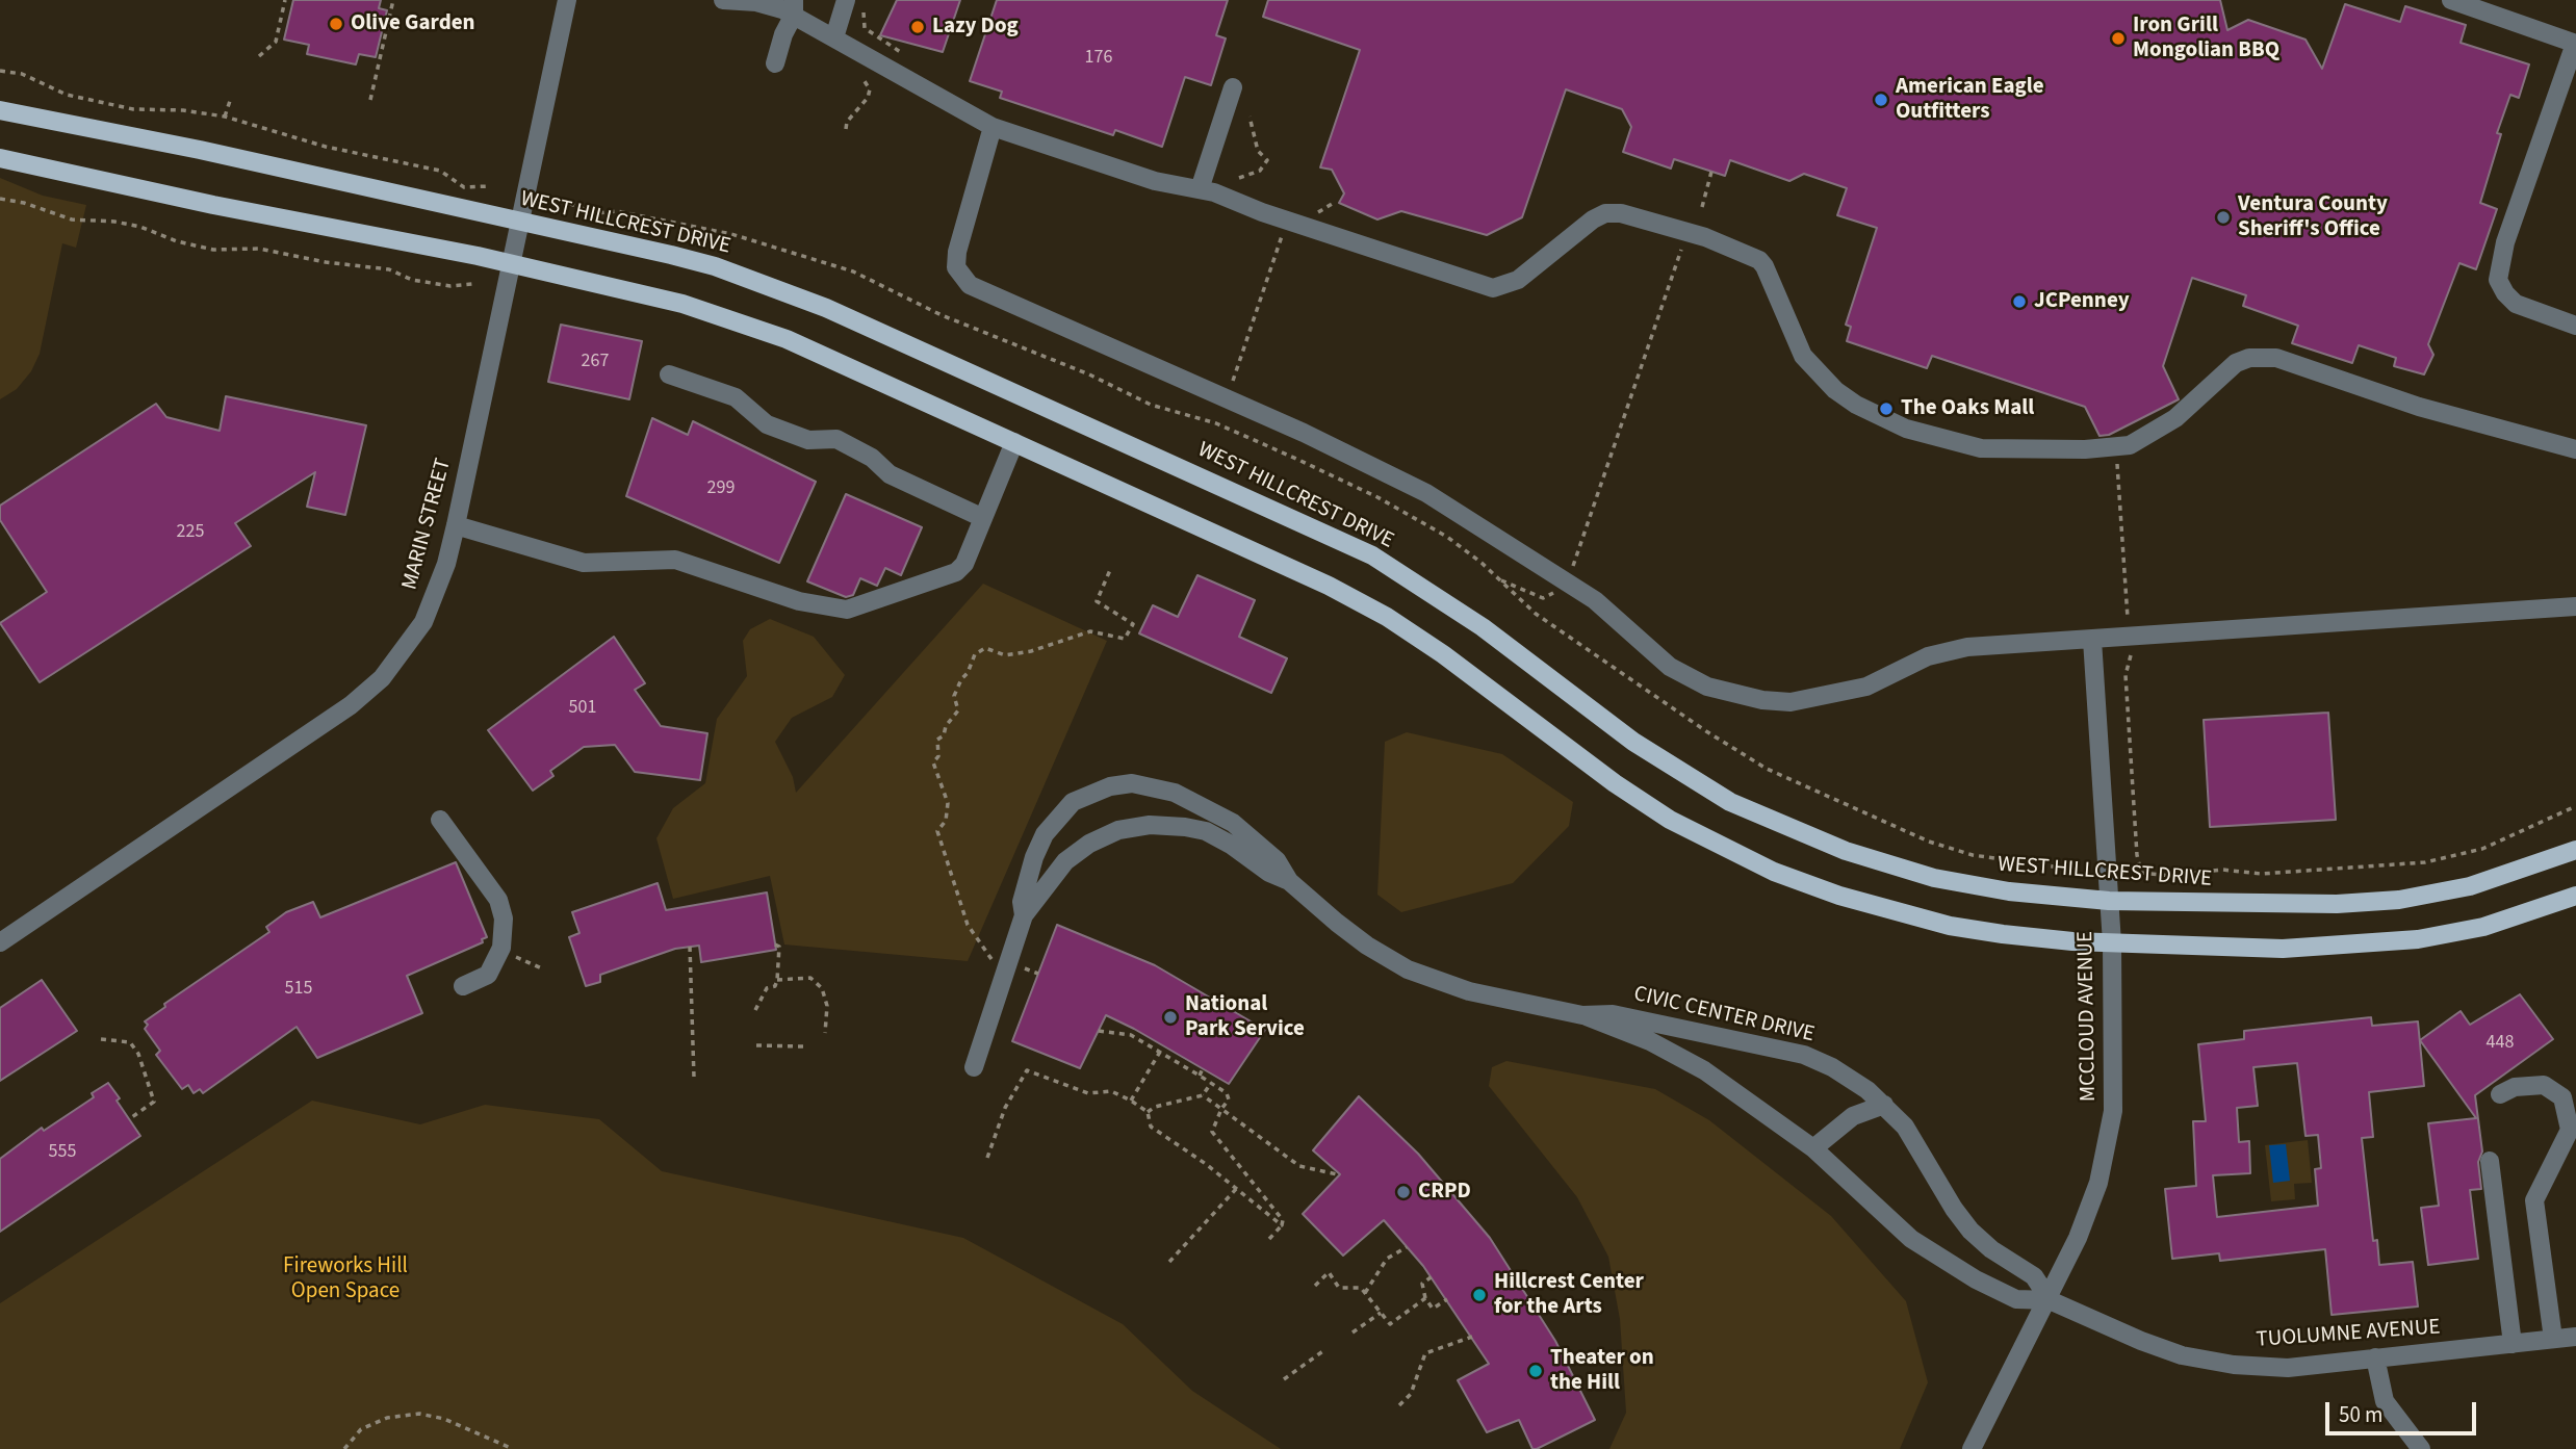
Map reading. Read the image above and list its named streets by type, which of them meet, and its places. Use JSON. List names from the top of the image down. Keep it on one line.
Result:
{"streets":{"main road":["WEST HILLCREST DRIVE"],"street":["MARIN STREET","CIVIC CENTER DRIVE","MCCLOUD AVENUE","TUOLUMNE AVENUE"]},"crossings":[["WEST HILLCREST DRIVE","MARIN STREET"],["WEST HILLCREST DRIVE","MCCLOUD AVENUE"],["CIVIC CENTER DRIVE","MCCLOUD AVENUE"],["CIVIC CENTER DRIVE","TUOLUMNE AVENUE"],["MCCLOUD AVENUE","TUOLUMNE AVENUE"]],"parks":["Fireworks Hill Open Space"],"places":["Olive Garden","Lazy Dog","Iron Grill Mongolian BBQ","American Eagle Outfitters","Ventura County Sheriff's Office","JCPenney","The Oaks Mall","National Park Service","CRPD","Hillcrest Center for the Arts","Theater on the Hill"],"house_numbers":["176","267","299","225","501","515","448","555"],"scale_bar":"50 m"}
